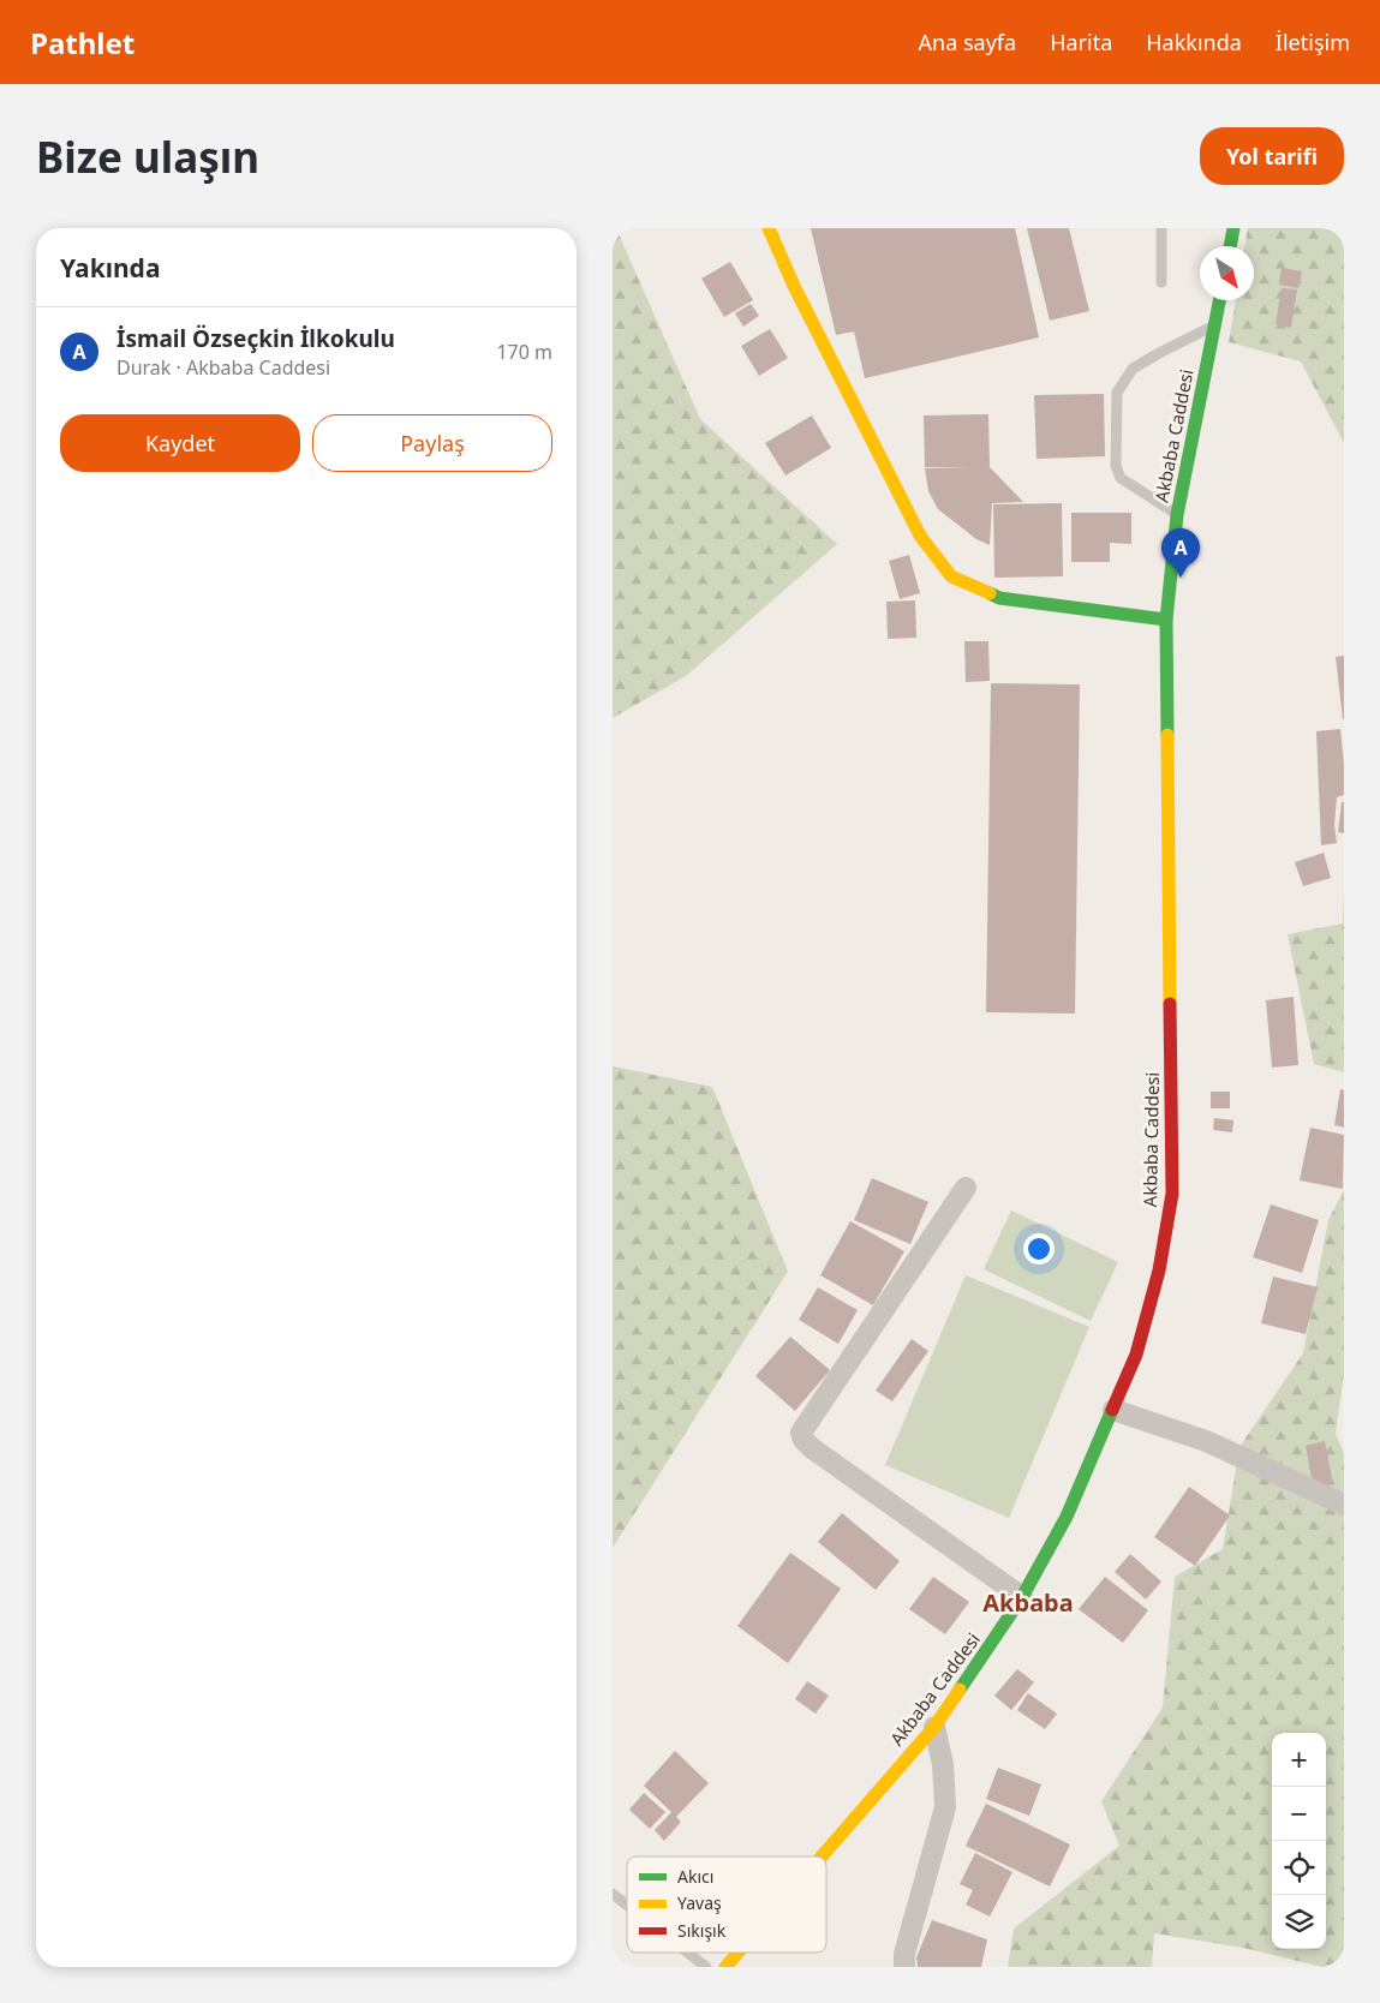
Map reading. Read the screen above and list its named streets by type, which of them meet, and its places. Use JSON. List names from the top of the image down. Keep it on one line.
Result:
{"streets":{"main road":["Akbaba Caddesi"]},"districts":["Akbaba"],"legend":["Akıcı","Yavaş","Sıkışık"],"north":"bottom right","page":{"header":"Pathlet","nav":["Ana sayfa","Harita","Hakkında","İletişim"],"buttons":["Yol tarifi",["Kaydet","Paylaş"]],"title":"Bize ulaşın","heading":"Yakında","list":[{"mark":"A","name":"İsmail Özseçkin İlkokulu","note":"Durak · Akbaba Caddesi","value":"170 m"}],"pins":"A","map_buttons":["+","−"]}}
